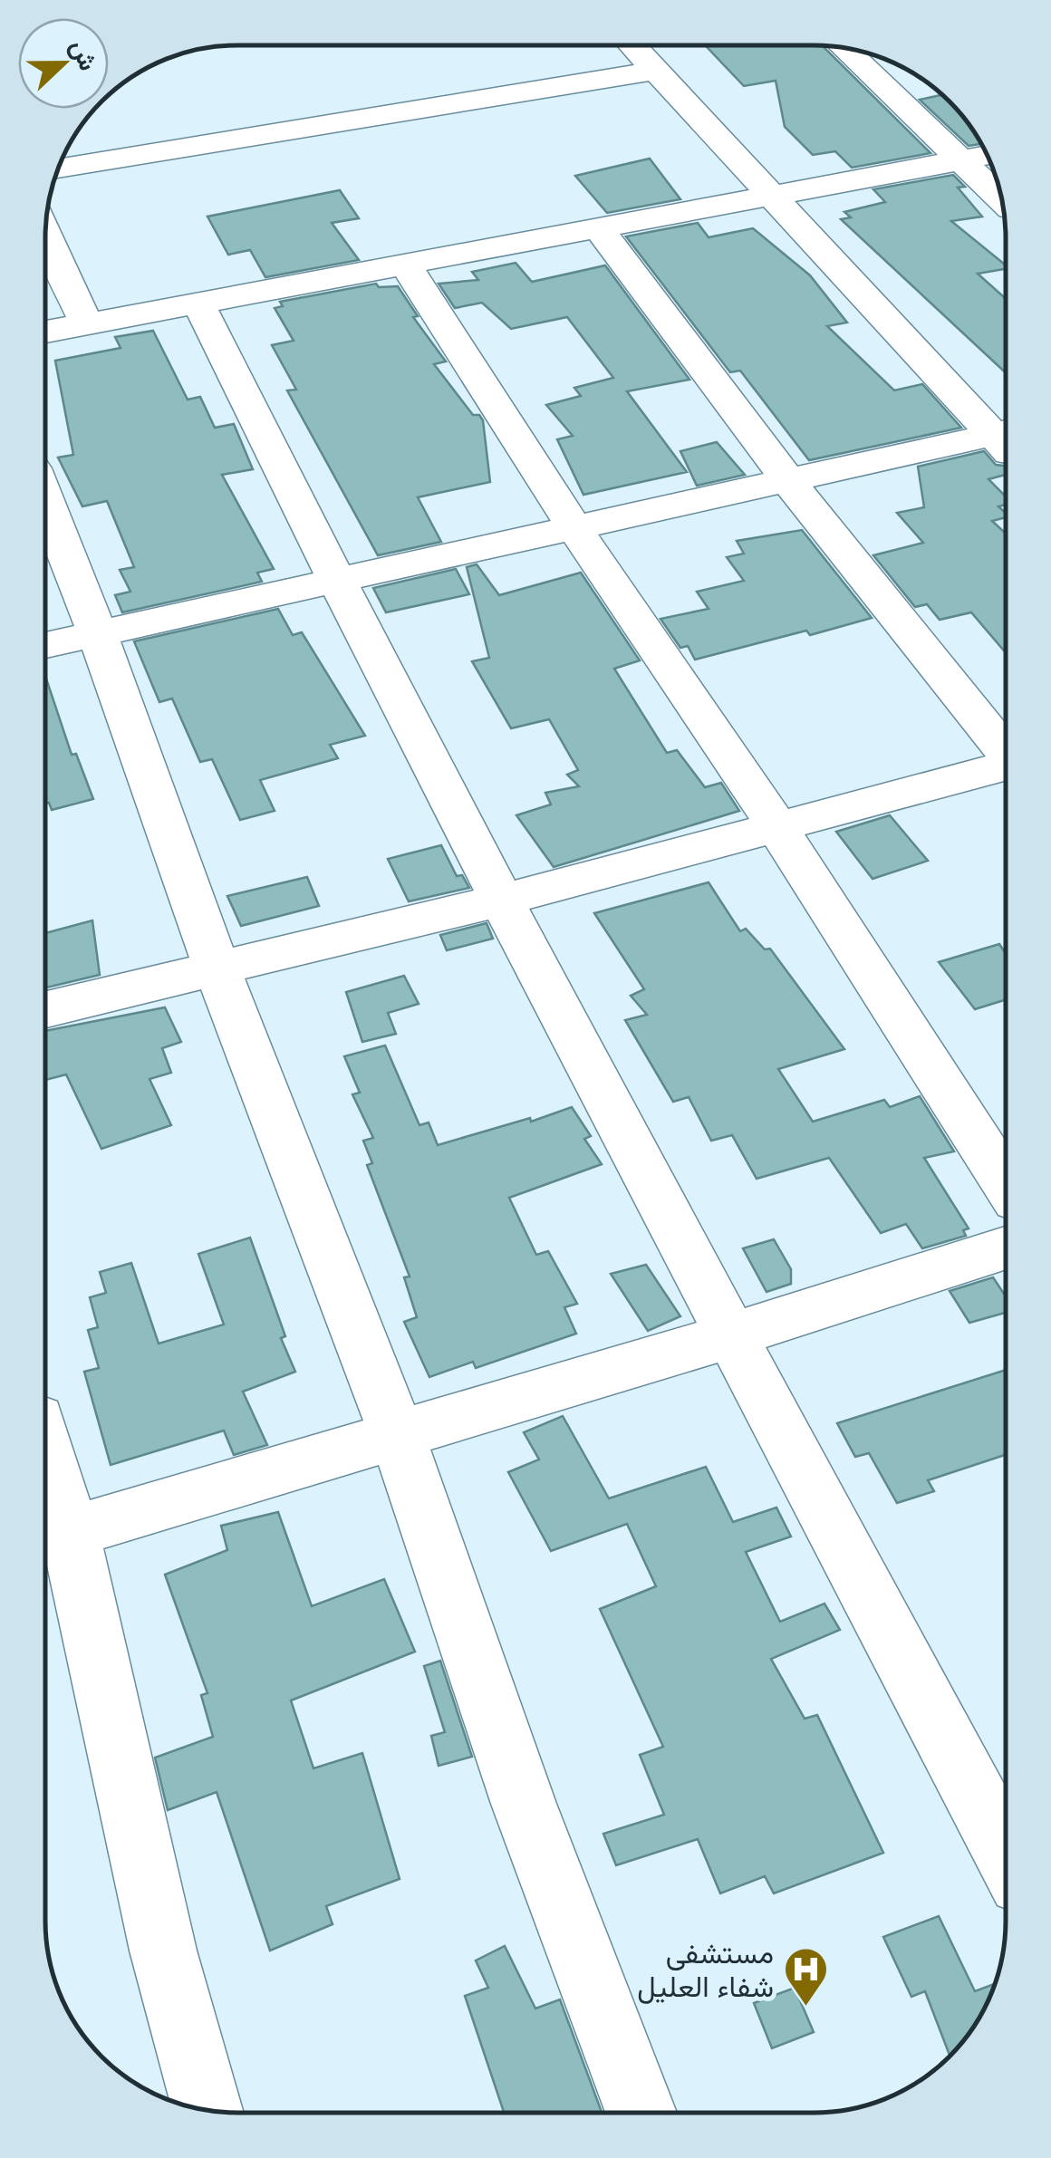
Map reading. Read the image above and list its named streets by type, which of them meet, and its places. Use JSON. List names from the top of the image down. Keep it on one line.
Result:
{"places":{"hospital":["مستشفى شفاء العليل"]},"north":"right"}
